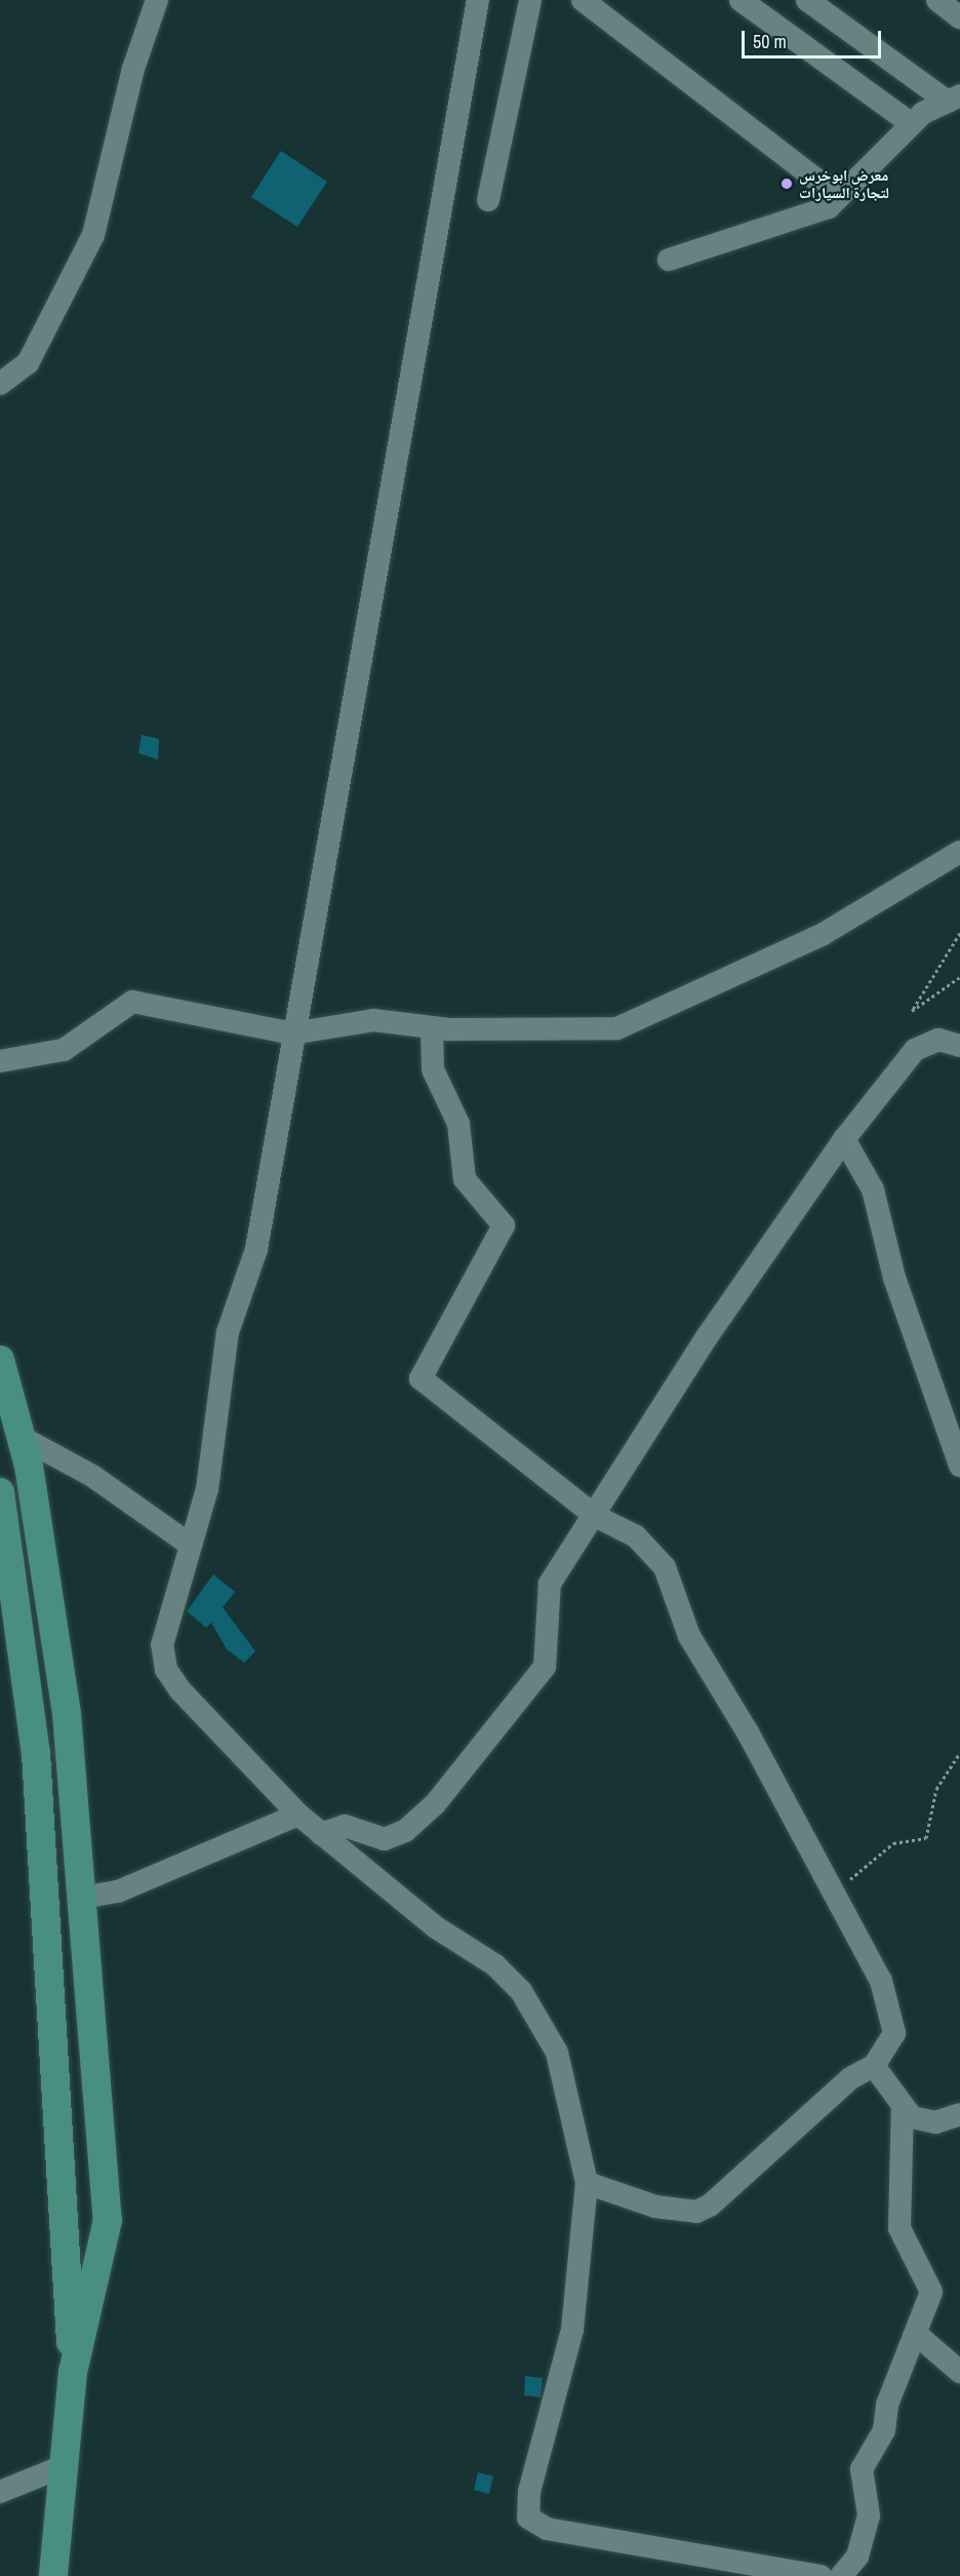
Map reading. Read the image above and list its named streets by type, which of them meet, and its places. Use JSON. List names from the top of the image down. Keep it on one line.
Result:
{"places":["معرض ابوخرس لتجارة السيارات"],"scale_bar":"50 m"}
